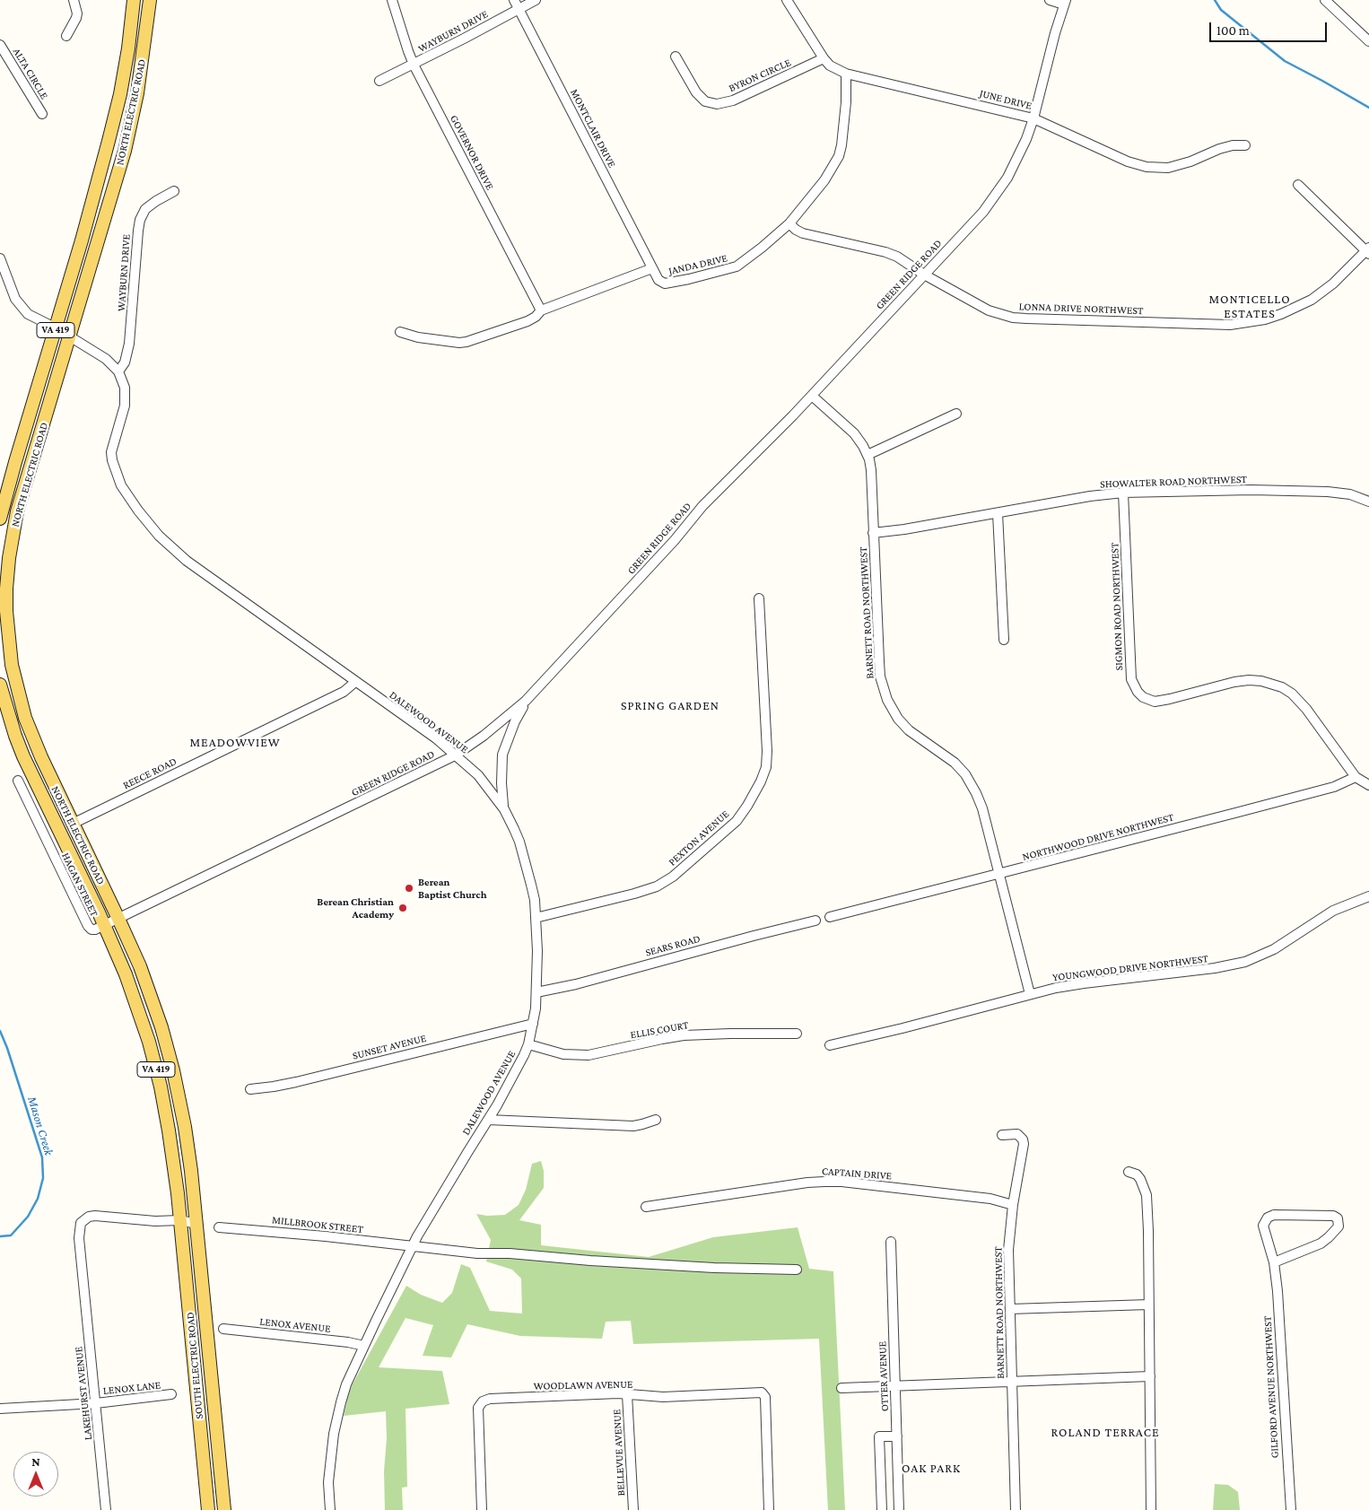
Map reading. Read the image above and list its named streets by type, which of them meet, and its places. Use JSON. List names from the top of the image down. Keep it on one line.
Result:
{"streets":{"main road":["NORTH ELECTRIC ROAD","VA 419","SOUTH ELECTRIC ROAD"],"street":["WAYBURN DRIVE","ALTA CIRCLE","BYRON CIRCLE","JUNE DRIVE","MONTCLAIR DRIVE","GOVERNOR DRIVE","JANDA DRIVE","GREEN RIDGE ROAD","LONNA DRIVE NORTHWEST","SHOWALTER ROAD NORTHWEST","SIGMON ROAD NORTHWEST","BARNETT ROAD NORTHWEST","DALEWOOD AVENUE","REECE ROAD","NORTHWOOD DRIVE NORTHWEST","PEXTON AVENUE","HAGAN STREET","SEARS ROAD","YOUNGWOOD DRIVE NORTHWEST","ELLIS COURT","SUNSET AVENUE","CAPTAIN DRIVE","MILLBROOK STREET","LENOX AVENUE","OTTER AVENUE","WOODLAWN AVENUE","GILFORD AVENUE NORTHWEST","LENOX LANE","LAKEHURST AVENUE","BELLEVUE AVENUE"]},"crossings":[["WAYBURN DRIVE","MONTCLAIR DRIVE"],["WAYBURN DRIVE","GOVERNOR DRIVE"],["WAYBURN DRIVE","DALEWOOD AVENUE"],["BYRON CIRCLE","JUNE DRIVE"],["JUNE DRIVE","JANDA DRIVE"],["JUNE DRIVE","GREEN RIDGE ROAD"],["NORTH ELECTRIC ROAD","GREEN RIDGE ROAD"],["NORTH ELECTRIC ROAD","REECE ROAD"],["NORTH ELECTRIC ROAD","HAGAN STREET"],["NORTH ELECTRIC ROAD","SOUTH ELECTRIC ROAD"],["NORTH ELECTRIC ROAD","LAKEHURST AVENUE"],["MONTCLAIR DRIVE","JANDA DRIVE"],["GOVERNOR DRIVE","JANDA DRIVE"],["JANDA DRIVE","LONNA DRIVE NORTHWEST"],["GREEN RIDGE ROAD","LONNA DRIVE NORTHWEST"],["GREEN RIDGE ROAD","BARNETT ROAD NORTHWEST"],["GREEN RIDGE ROAD","DALEWOOD AVENUE"],["GREEN RIDGE ROAD","HAGAN STREET"],["SHOWALTER ROAD NORTHWEST","SIGMON ROAD NORTHWEST"],["SHOWALTER ROAD NORTHWEST","BARNETT ROAD NORTHWEST"],["SIGMON ROAD NORTHWEST","NORTHWOOD DRIVE NORTHWEST"],["BARNETT ROAD NORTHWEST","NORTHWOOD DRIVE NORTHWEST"],["BARNETT ROAD NORTHWEST","YOUNGWOOD DRIVE NORTHWEST"],["BARNETT ROAD NORTHWEST","CAPTAIN DRIVE"],["DALEWOOD AVENUE","REECE ROAD"],["DALEWOOD AVENUE","PEXTON AVENUE"],["DALEWOOD AVENUE","SEARS ROAD"],["DALEWOOD AVENUE","ELLIS COURT"],["DALEWOOD AVENUE","SUNSET AVENUE"],["DALEWOOD AVENUE","MILLBROOK STREET"],["DALEWOOD AVENUE","LENOX AVENUE"],["SOUTH ELECTRIC ROAD","LAKEHURST AVENUE"],["WOODLAWN AVENUE","BELLEVUE AVENUE"],["LENOX LANE","LAKEHURST AVENUE"]],"districts":["MONTICELLO ESTATES","SPRING GARDEN","MEADOWVIEW","ROLAND TERRACE","OAK PARK"],"water":["Mason Creek"],"places":["Berean Baptist Church","Berean Christian Academy"],"scale_bar":"100 m","north":"top"}
